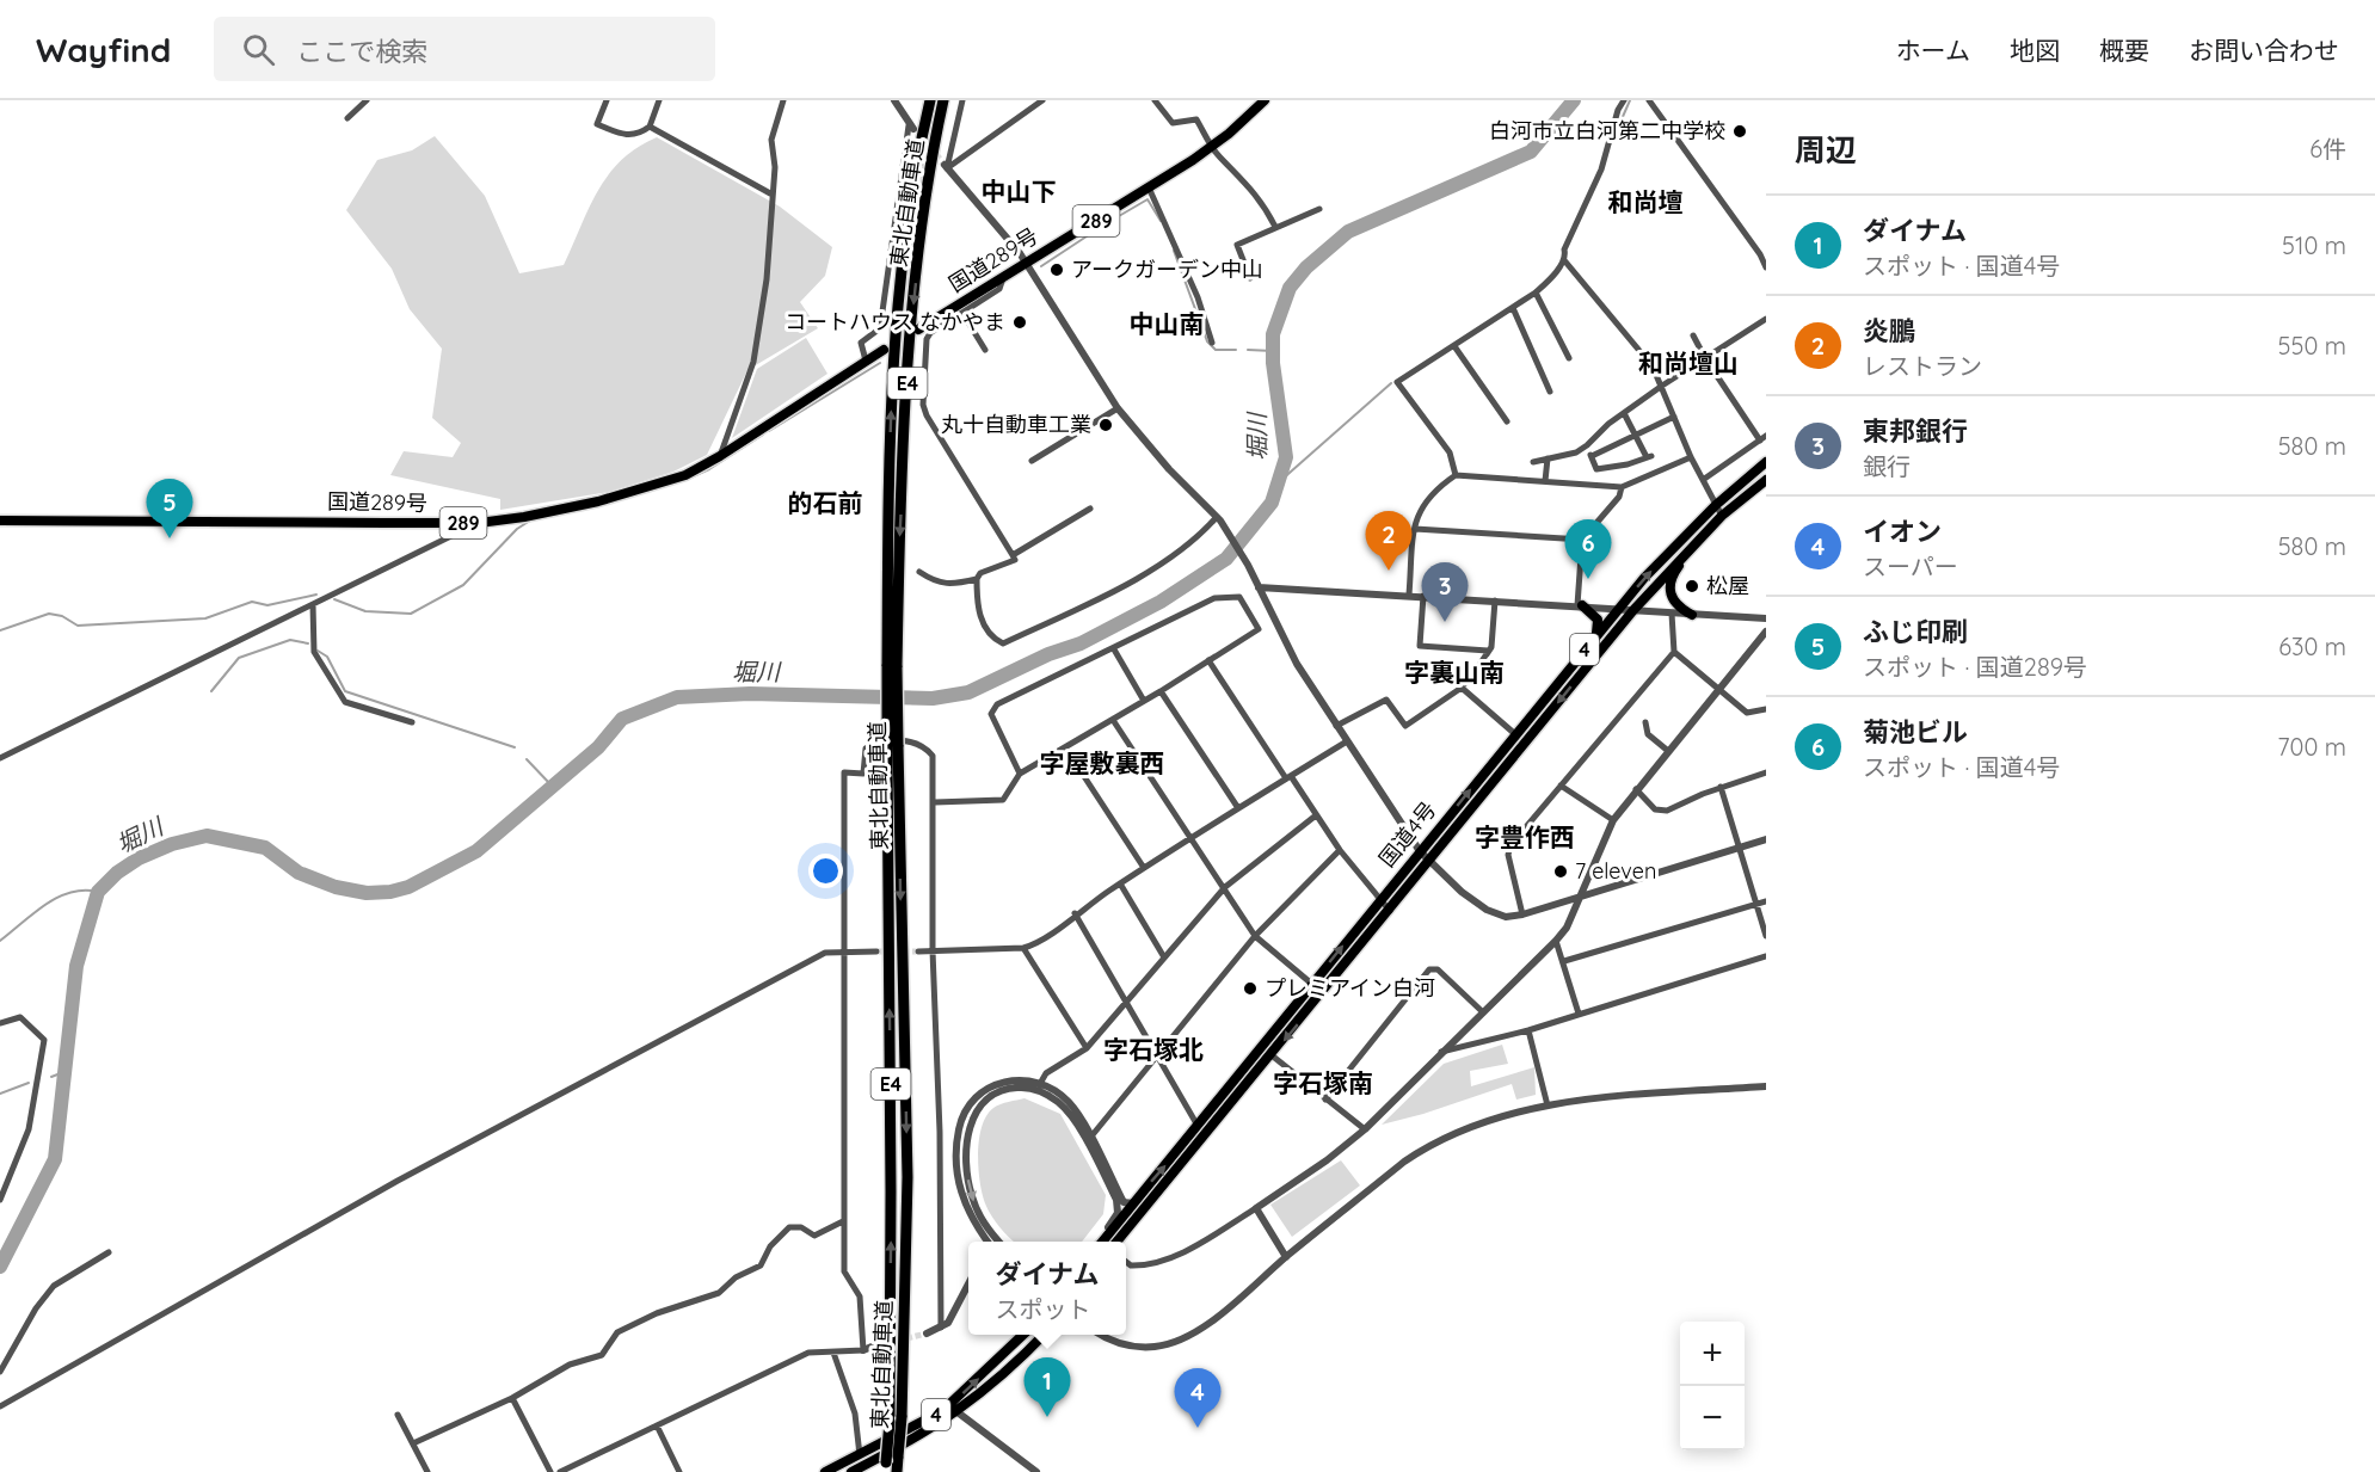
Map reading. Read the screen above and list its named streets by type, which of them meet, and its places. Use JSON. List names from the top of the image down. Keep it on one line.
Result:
{"streets":{"highway":["東北自動車道","289","国道289号","E4","4","国道4号"]},"districts":["中山下","和尚壇","中山南","和尚壇山","的石前","字裏山南","字屋敷裏西","字豊作西","字石塚北","字石塚南"],"water":["堀川"],"places":["白河市立白河第二中学校","アークガーデン中山","コートハウス なかやま","丸十自動車工業","松屋","7 eleven","プレミアイン白河"],"page":{"header":"Wayfind","search":"ここで検索","nav":["ホーム","地図","概要","お問い合わせ"],"heading":["周辺","6件"],"list":[{"mark":"1","name":"ダイナム","note":"スポット · 国道4号","value":"510 m"},{"mark":"2","name":"炎鵬","note":"レストラン","value":"550 m"},{"mark":"3","name":"東邦銀行","note":"銀行","value":"580 m"},{"mark":"4","name":"イオン","note":"スーパー","value":"580 m"},{"mark":"5","name":"ふじ印刷","note":"スポット · 国道289号","value":"630 m"},{"mark":"6","name":"菊池ビル","note":"スポット · 国道4号","value":"700 m"}],"pins":["5","2","6","3","1","4"],"popup":["ダイナム","スポット"],"map_buttons":["+","−"]}}
